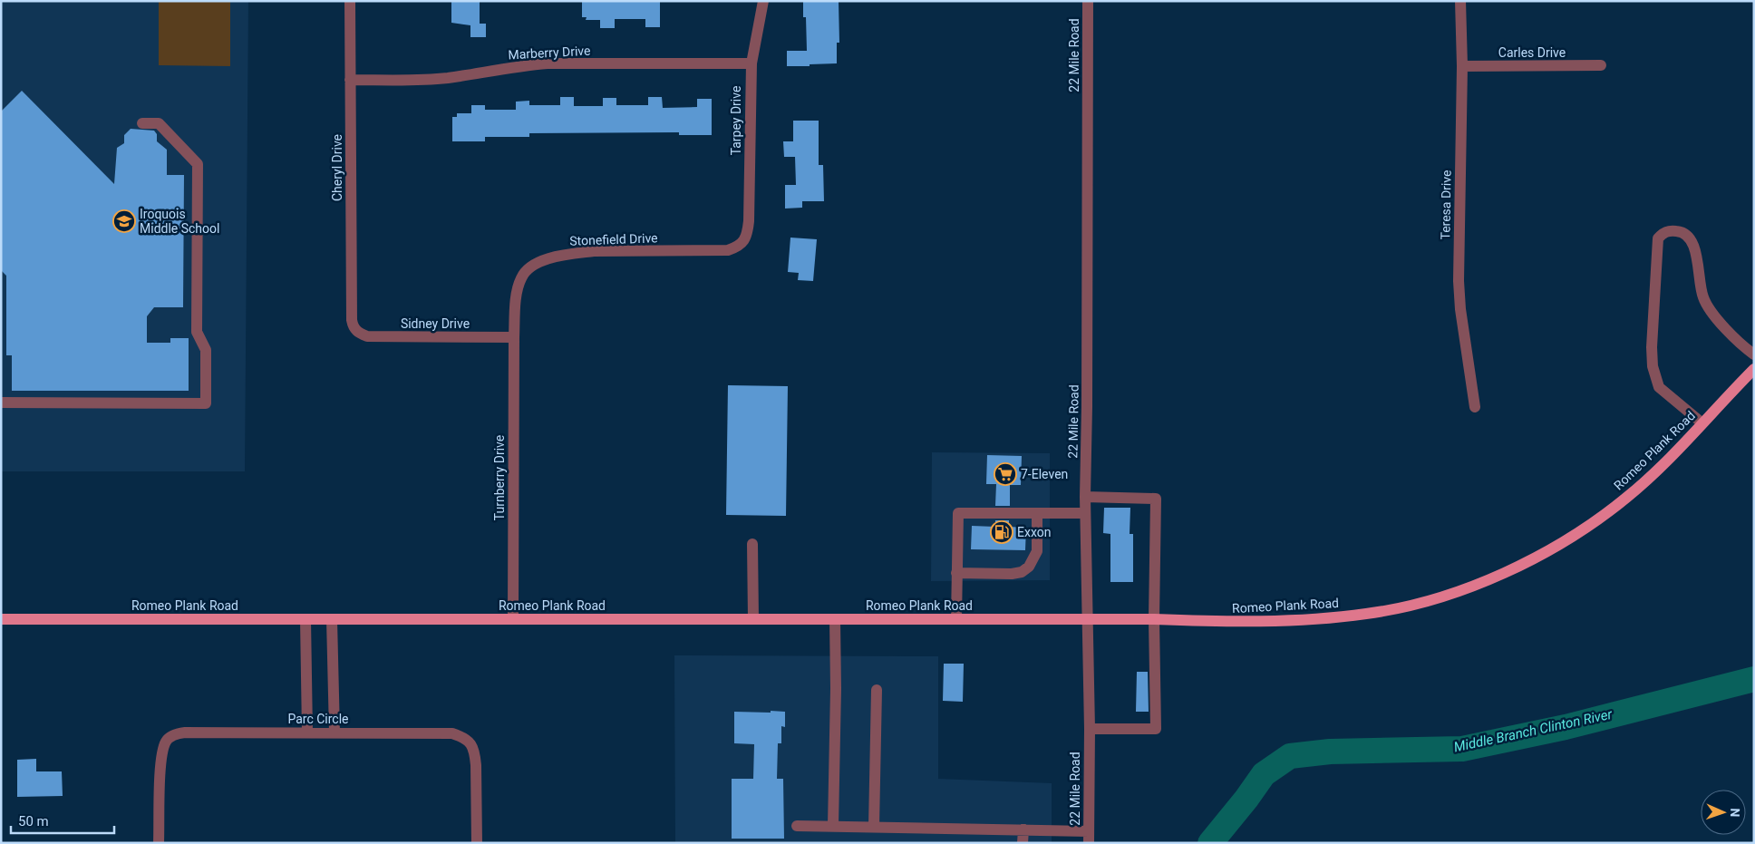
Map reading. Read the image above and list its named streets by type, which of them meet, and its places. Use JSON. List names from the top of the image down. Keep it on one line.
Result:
{"streets":{"main road":["Romeo Plank Road"],"street":["Marberry Drive","Carles Drive","22 Mile Road","Tarpey Drive","Cheryl Drive","Teresa Drive","Stonefield Drive","Sidney Drive","Turnberry Drive","Parc Circle"]},"crossings":[["Marberry Drive","Tarpey Drive"],["Marberry Drive","Cheryl Drive"],["Carles Drive","Teresa Drive"],["22 Mile Road","Romeo Plank Road"],["Tarpey Drive","Stonefield Drive"],["Cheryl Drive","Sidney Drive"],["Stonefield Drive","Sidney Drive"],["Stonefield Drive","Turnberry Drive"],["Sidney Drive","Turnberry Drive"],["Romeo Plank Road","Turnberry Drive"]],"water":["Middle Branch Clinton River"],"places":{"school or university":["Iroquois Middle School"],"supermarket":["7-Eleven"],"fuel station":["Exxon"]},"scale_bar":"50 m","north":"right"}
